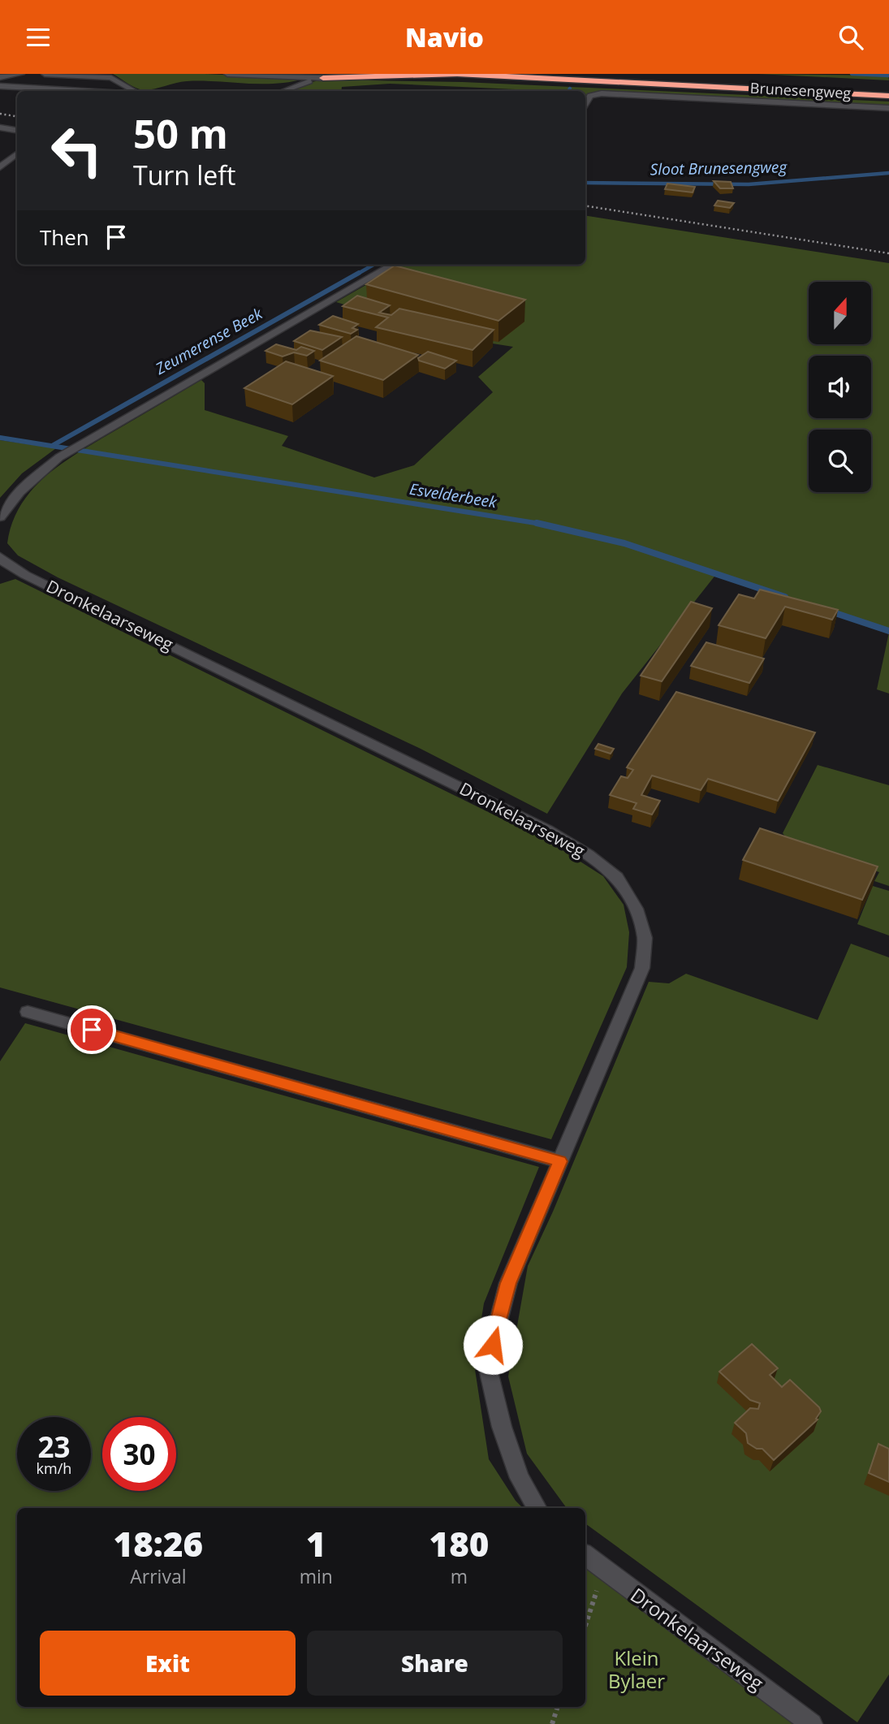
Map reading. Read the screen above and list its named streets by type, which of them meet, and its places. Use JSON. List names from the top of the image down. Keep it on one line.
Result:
{"streets":{"street":["Brunesengweg","Dronkelaarseweg"]},"water":["Sloot Brunesengweg","Zeumerense Beek","Esvelderbeek"],"parks":["Klein Bylaer"],"north":"top","page":{"header":"Navio","turn":["50 m","Turn left"],"then":"Then","speed":"23 km/h","limit":"30","eta":["18:26","Arrival","1","min","180","m"],"buttons":["Exit","Share"]}}
